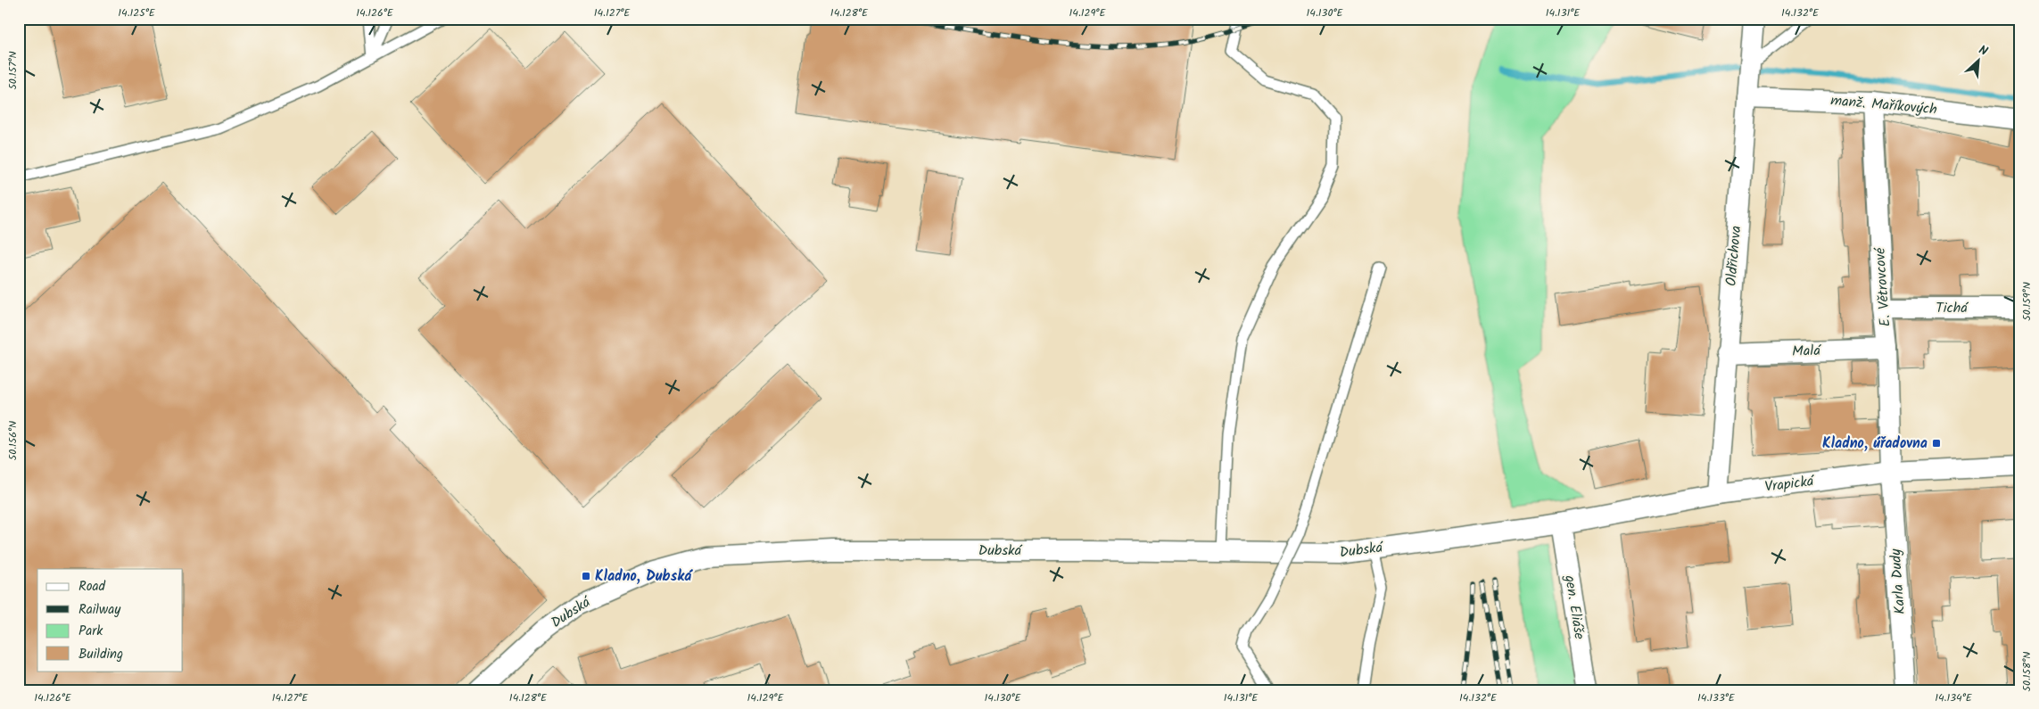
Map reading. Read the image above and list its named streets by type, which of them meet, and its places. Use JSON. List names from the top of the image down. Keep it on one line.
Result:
{"streets":{"street":["manž. Maříkových","Oldřichova","E. Větrovcové","Tichá","Malá","Vrapická","Dubská","Karla Dudy","gen. Eliáše"]},"crossings":[["manž. Maříkových","Oldřichova"],["manž. Maříkových","E. Větrovcové"],["Oldřichova","Malá"],["Oldřichova","Vrapická"],["E. Větrovcové","Tichá"],["E. Větrovcové","Malá"],["E. Větrovcové","Vrapická"],["E. Větrovcové","Karla Dudy"],["Vrapická","Dubská"],["Vrapická","Karla Dudy"],["Vrapická","gen. Eliáše"],["Dubská","gen. Eliáše"]],"places":{"transit":["Kladno, úřadovna","Kladno, Dubská"]},"legend":["Road","Railway","Park","Building"],"north":"top right","coordinates":["14.125°E","14.126°E","14.127°E","14.128°E","14.129°E","14.130°E","14.131°E","14.132°E","50.157°N","50.159°N","50.156°N","50.158°N","14.133°E","14.134°E"]}
